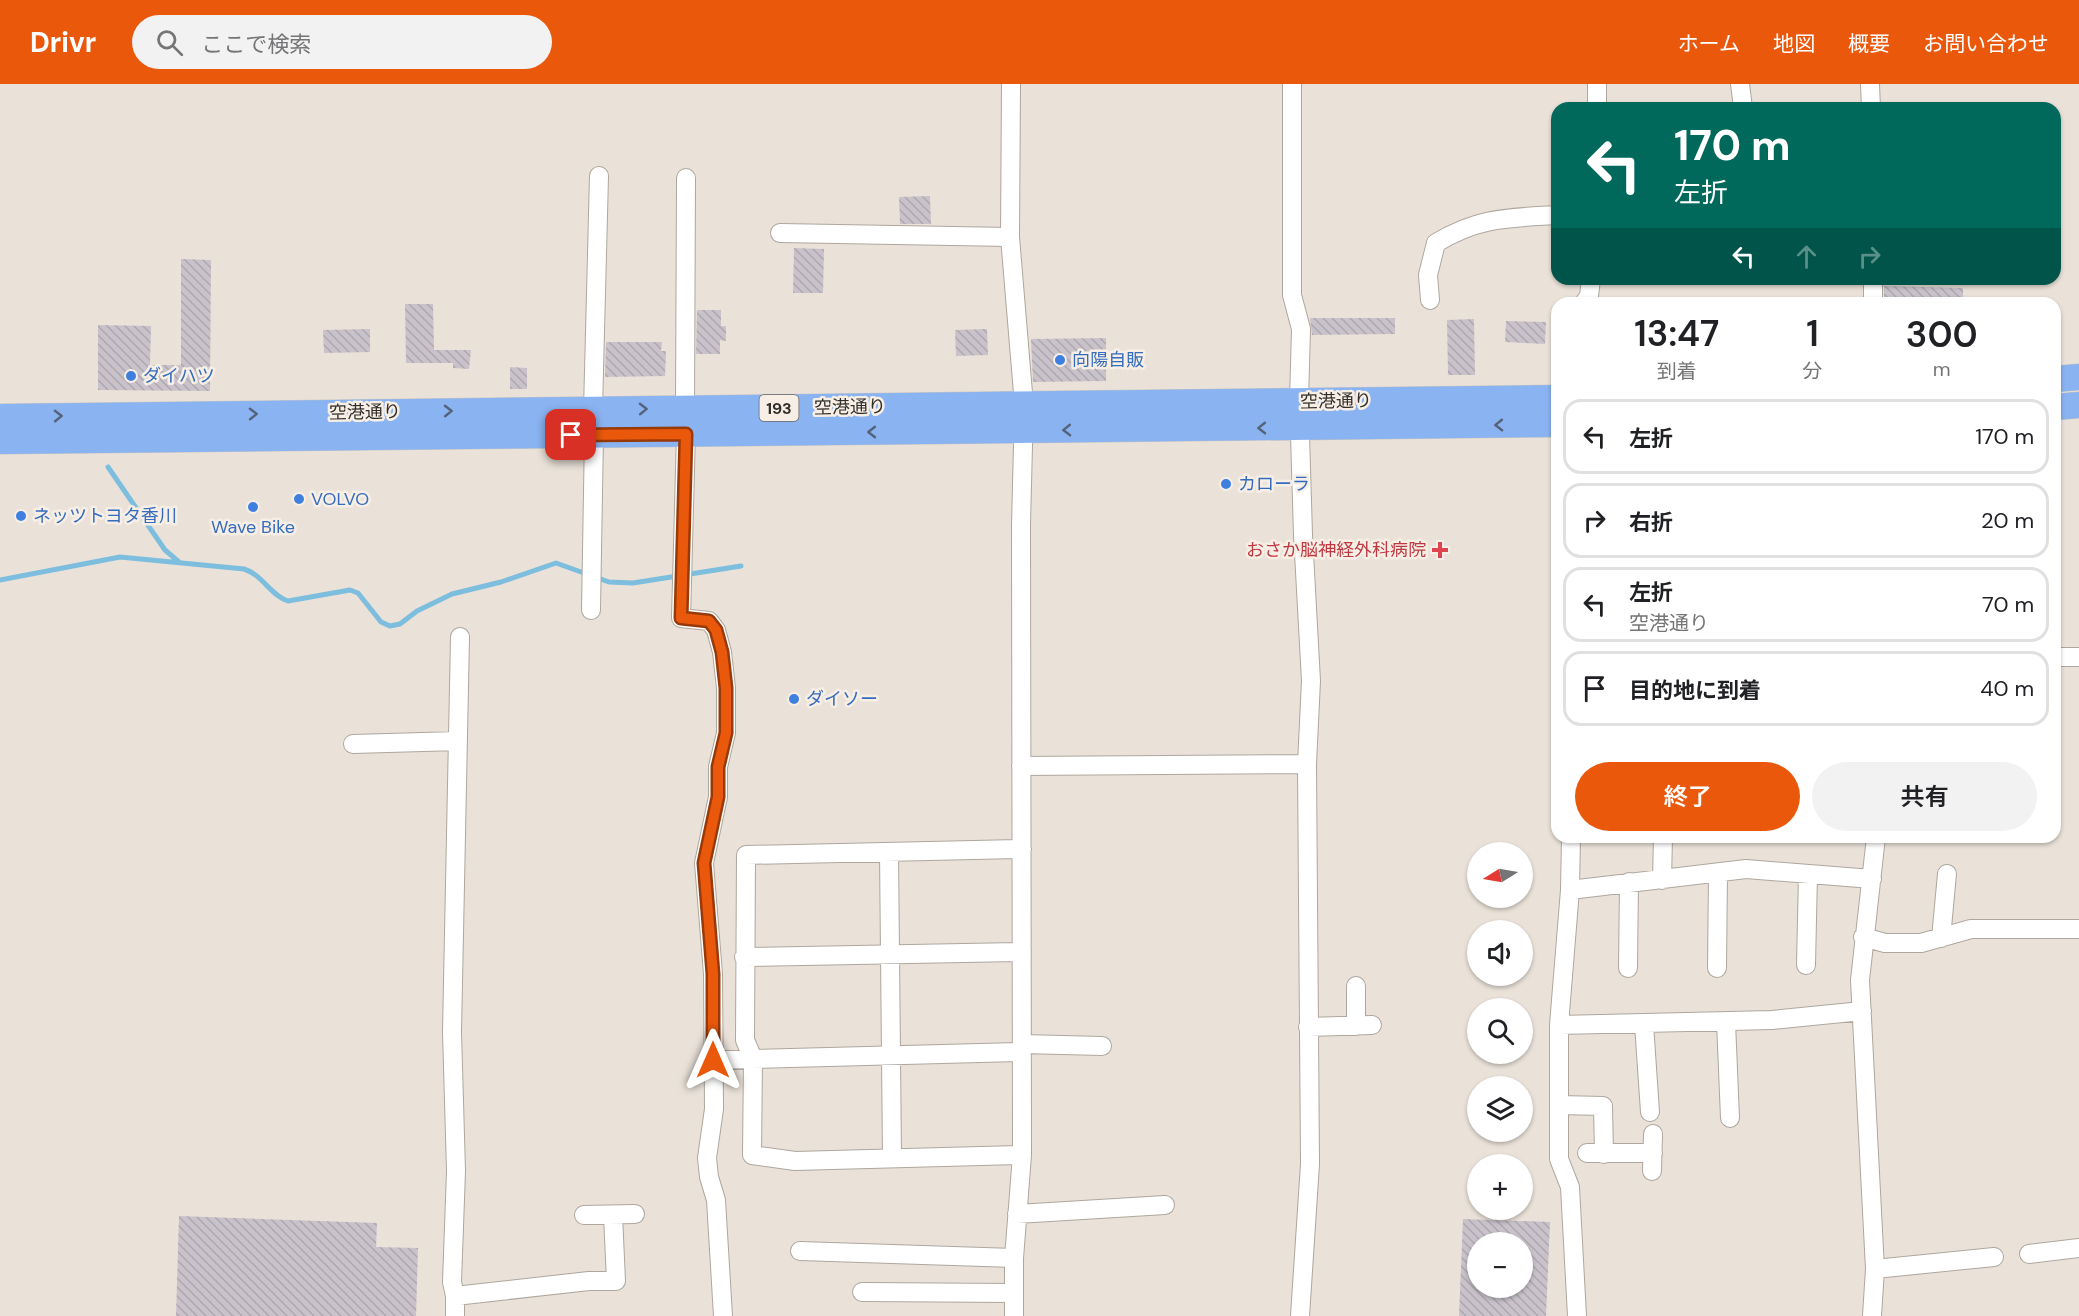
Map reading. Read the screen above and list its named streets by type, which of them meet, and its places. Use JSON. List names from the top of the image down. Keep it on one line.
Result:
{"streets":{"highway":["空港通り","193"]},"places":{"other":["向陽自販","ダイハツ","カローラ","VOLVO","Wave Bike","ネッツトヨタ香川","ダイソー"],"health":["おさか脳神経外科病院"]},"north":"left","page":{"header":"Drivr","search":"ここで検索","nav":["ホーム","地図","概要","お問い合わせ"],"turn":["170 m","左折"],"eta":["13:47","到着","1","分","300","m"],"list":[{"name":"左折","value":"170 m"},{"name":"右折","value":"20 m"},{"name":"左折","note":"空港通り","value":"70 m"},{"name":"目的地に到着","value":"40 m"}],"buttons":["終了","共有"],"map_buttons":["+","−"]}}
